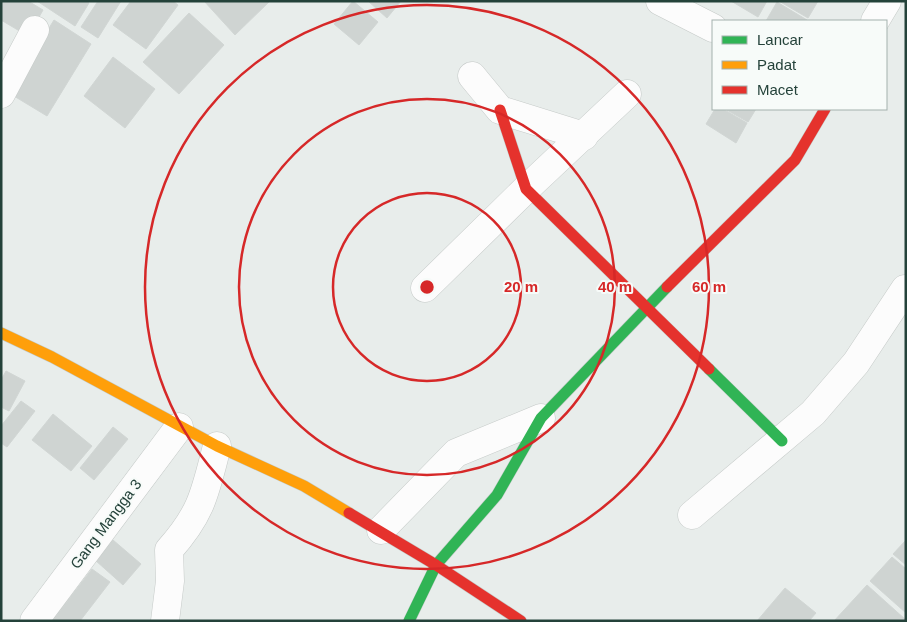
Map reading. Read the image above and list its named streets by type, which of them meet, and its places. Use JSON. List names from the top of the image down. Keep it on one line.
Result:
{"streets":{"street":["Gang Mangga 3"]},"legend":["Lancar","Padat","Macet"],"rings":["20 m","40 m","60 m"]}
